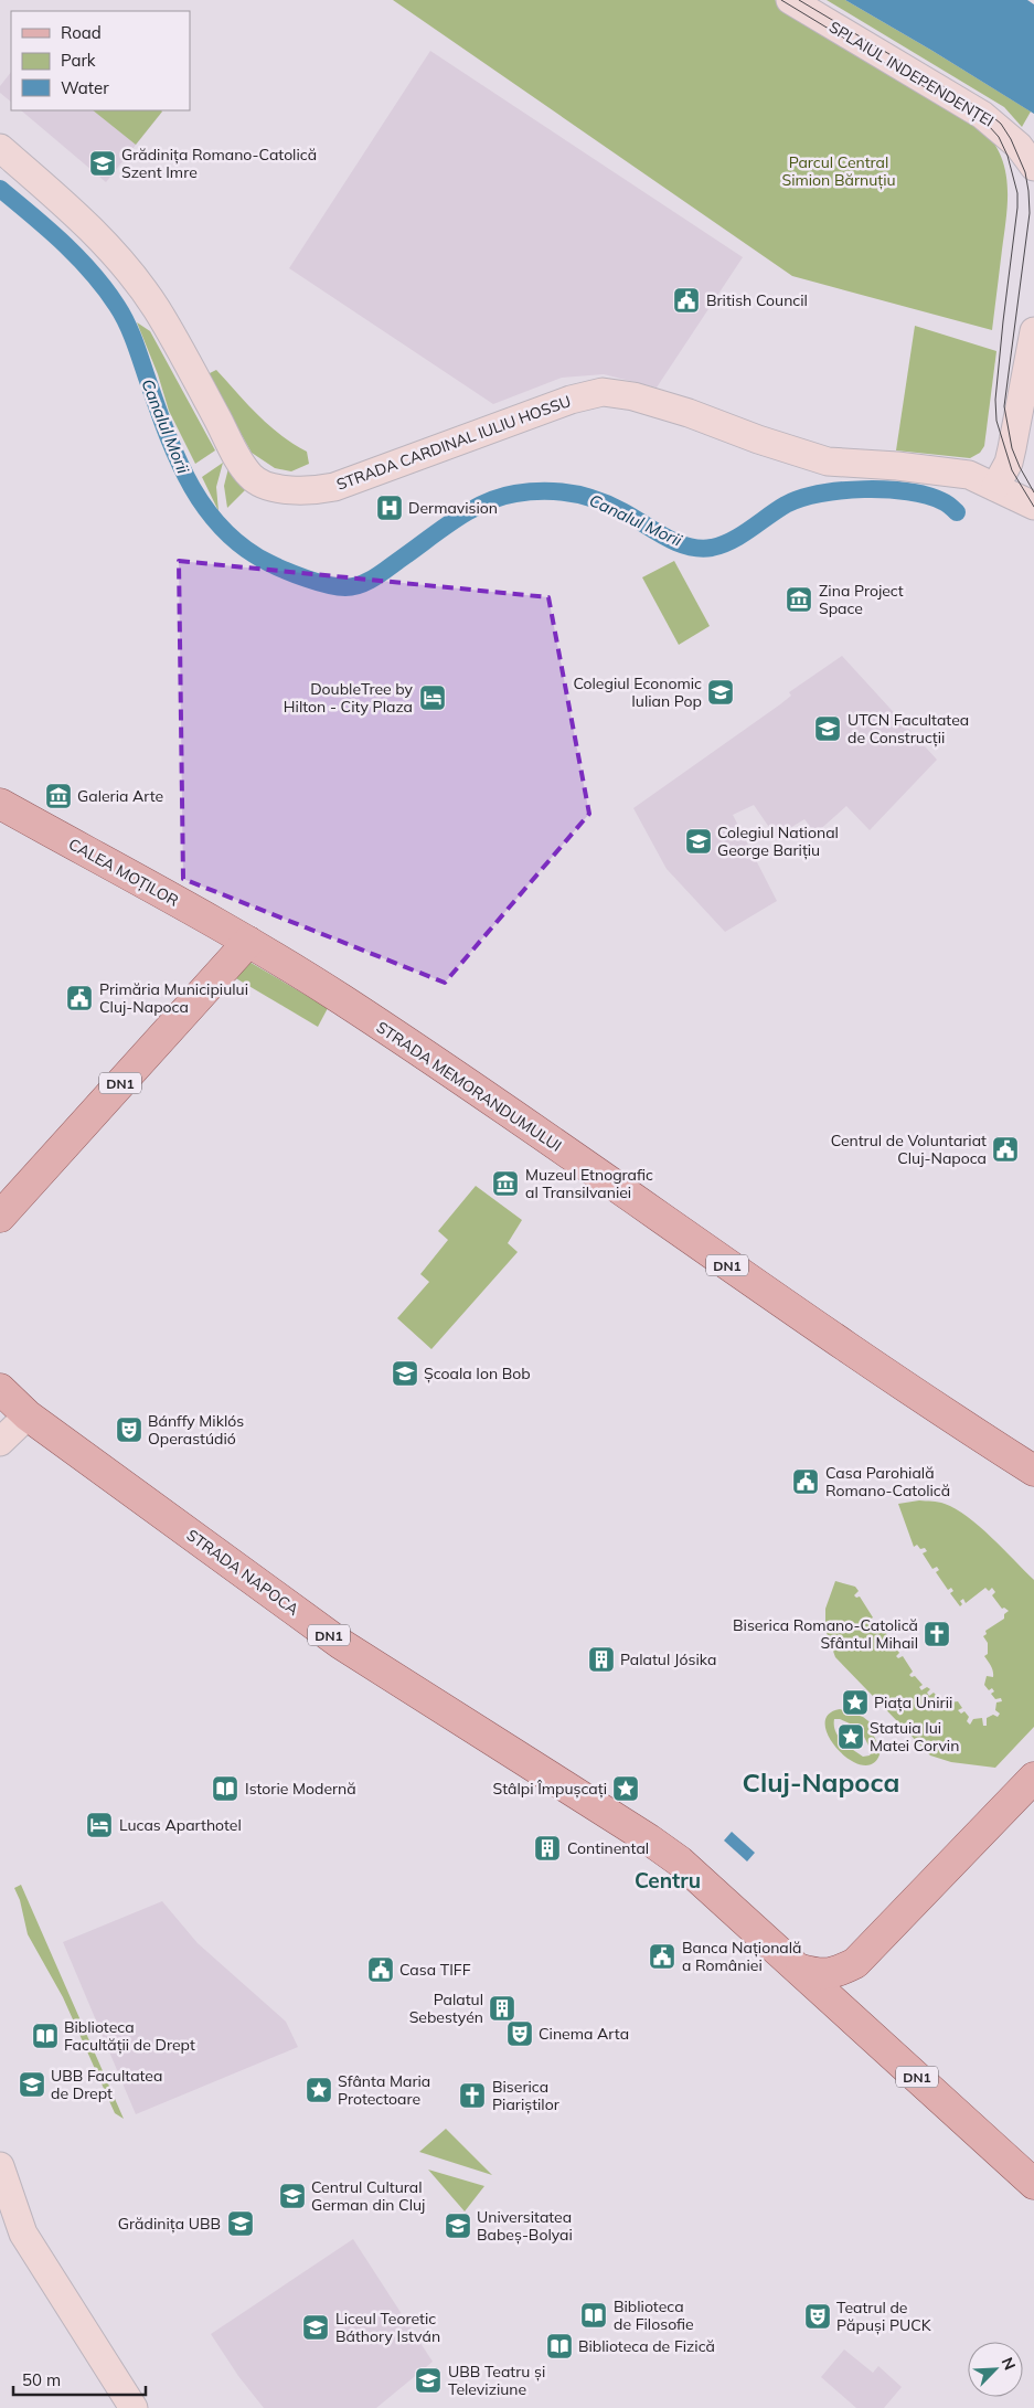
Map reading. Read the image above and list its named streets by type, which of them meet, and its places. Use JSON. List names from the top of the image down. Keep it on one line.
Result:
{"streets":{"main road":["CALEA MOȚILOR","DN1","STRADA MEMORANDUMULUI","STRADA NAPOCA"],"street":["SPLAIUL INDEPENDENȚEI","STRADA CARDINAL IULIU HOSSU"]},"crossings":[["CALEA MOȚILOR","DN1"],["CALEA MOȚILOR","STRADA MEMORANDUMULUI"],["DN1","STRADA MEMORANDUMULUI"],["DN1","STRADA NAPOCA"]],"districts":["Cluj-Napoca","Centru"],"water":["Canalul Morii"],"parks":["Parcul Central Simion Bărnuțiu"],"places":{"school or university":["Grădinița Romano-Catolică Szent Imre","Colegiul Economic Iulian Pop","UTCN Facultatea de Construcții","Colegiul National George Barițiu","Școala Ion Bob","UBB Facultatea de Drept","Centrul Cultural German din Cluj","Grădinița UBB","Universitatea Babeș-Bolyai","Liceul Teoretic Báthory István","UBB Teatru și Televiziune"],"public building":["British Council","Primăria Municipiului Cluj-Napoca","Centrul de Voluntariat Cluj-Napoca","Casa Parohială Romano-Catolică","Banca Națională a României","Casa TIFF"],"hospital":["Dermavision"],"museum":["Zina Project Space","Galeria Arte","Muzeul Etnografic al Transilvaniei"],"hotel":["DoubleTree by Hilton - City Plaza","Lucas Aparthotel"],"theatre":["Bánffy Miklós Operastúdió","Cinema Arta","Teatrul de Păpuși PUCK"],"church":["Biserica Romano-Catolică Sfântul Mihail","Biserica Piariștilor"],"building":["Palatul Jósika","Continental","Palatul Sebestyén"],"place":["Piața Unirii","Statuia lui Matei Corvin","Stâlpi Împușcați","Sfânta Maria Protectoare"],"library":["Istorie Modernă","Biblioteca Facultății de Drept","Biblioteca de Filosofie","Biblioteca de Fizică"]},"legend":["Road","Park","Water"],"scale_bar":"50 m","north":"top right"}
